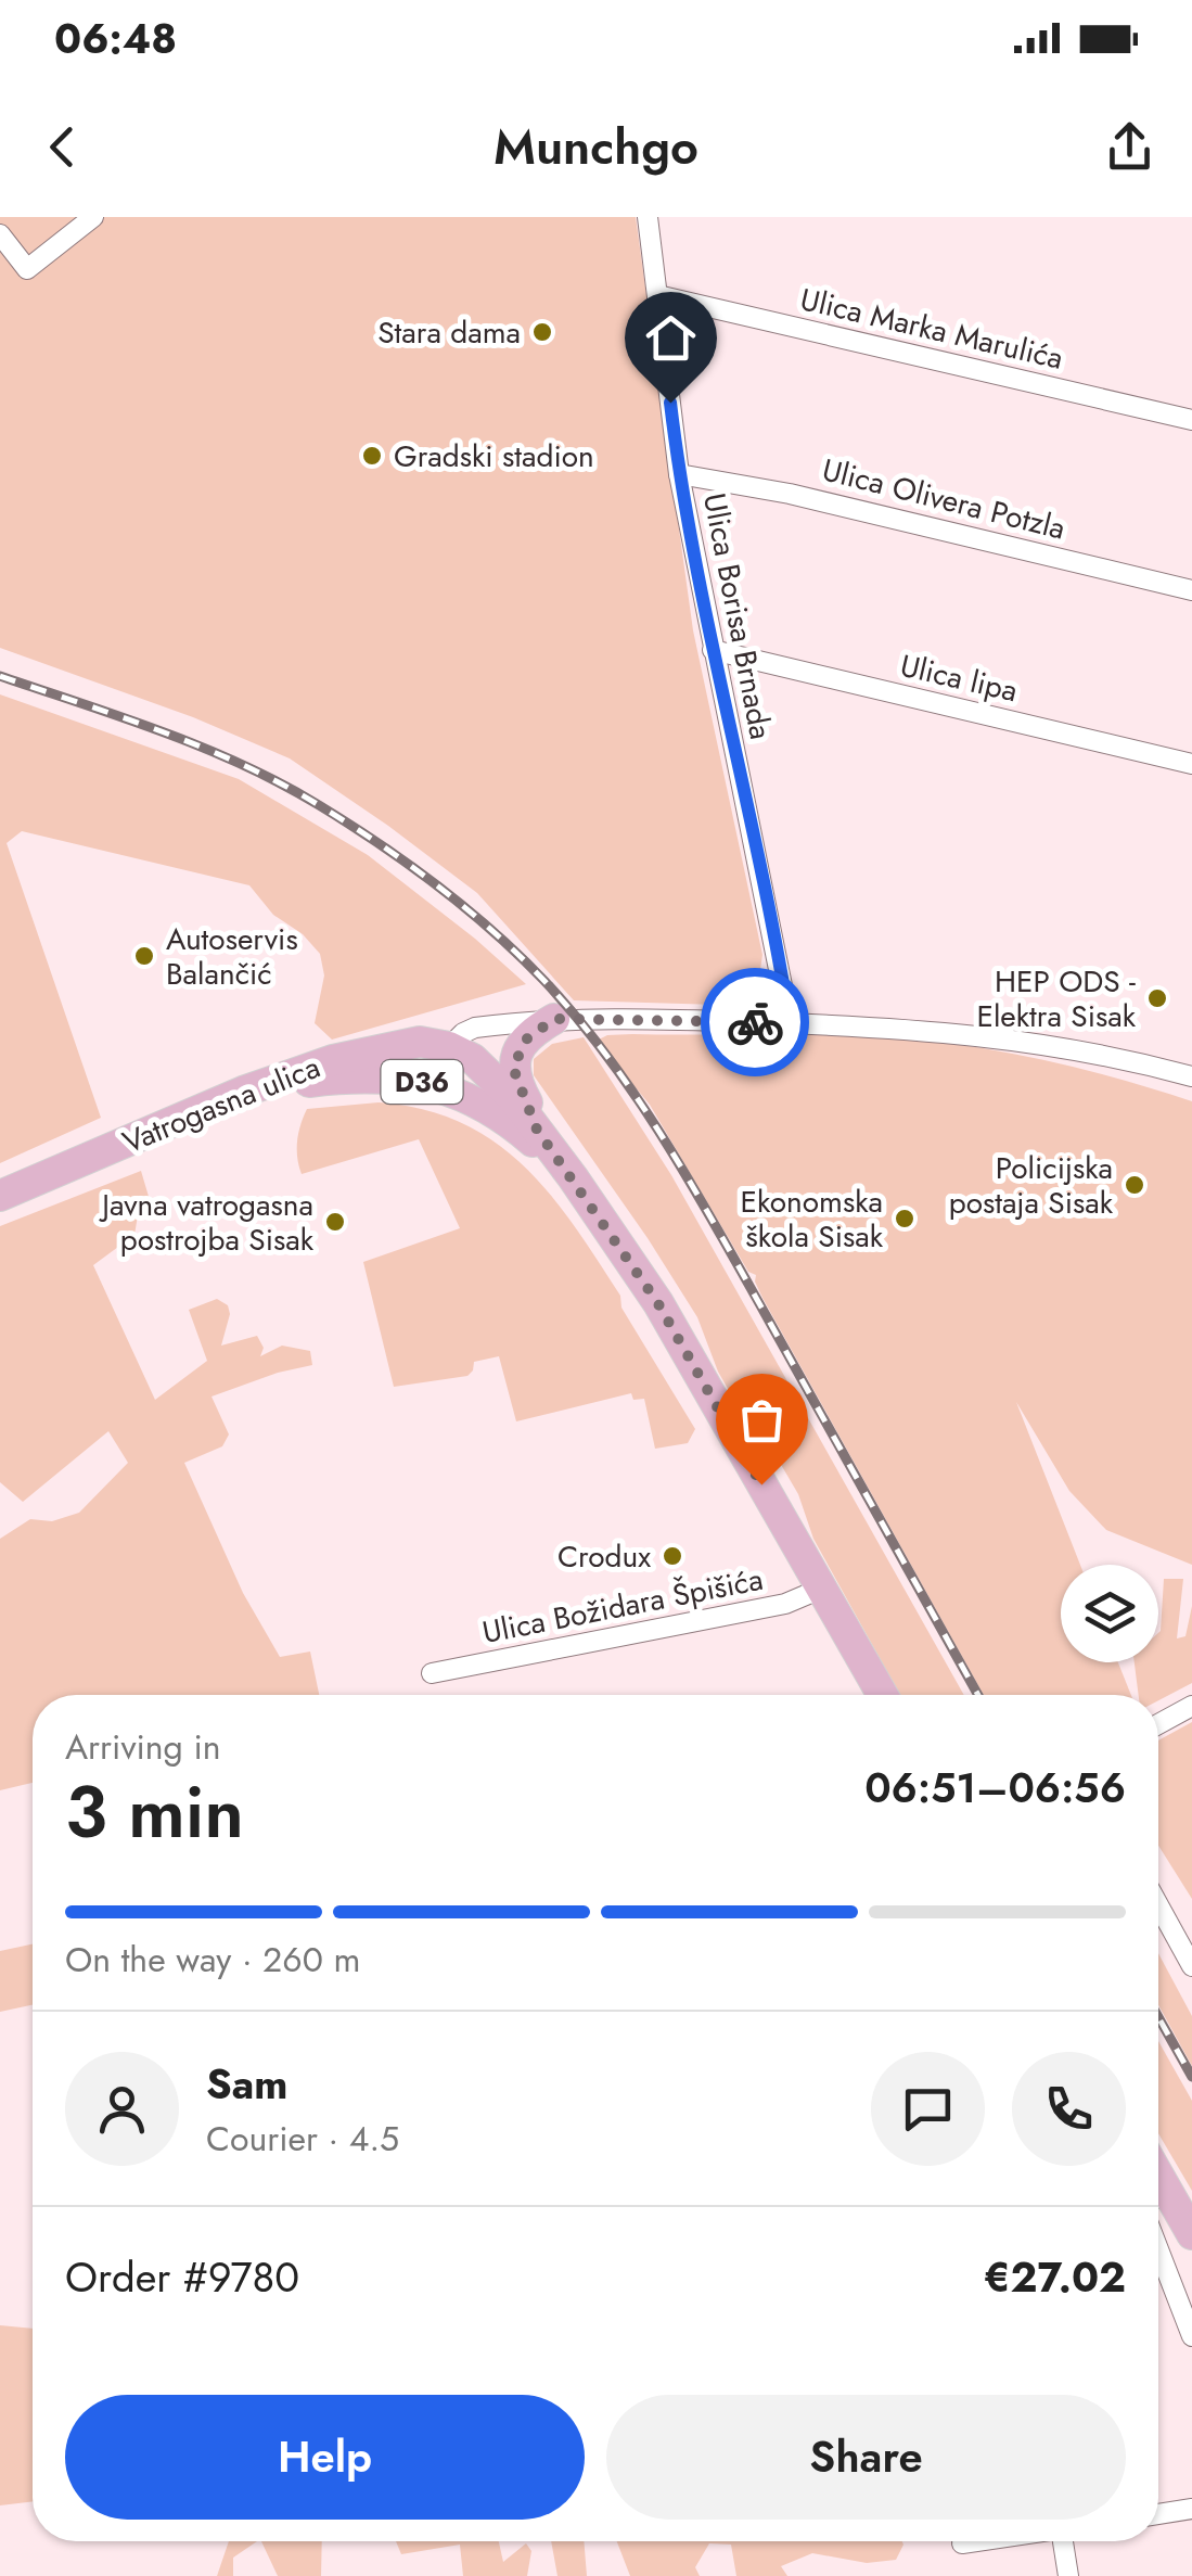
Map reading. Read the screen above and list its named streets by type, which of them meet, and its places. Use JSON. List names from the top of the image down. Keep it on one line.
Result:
{"streets":{"main road":["D36","Vatrogasna ulica"],"street":["Ulica Marka Marulića","Ulica Olivera Potzla","Ulica Borisa Brnada","Ulica lipa","Ulica Božidara Špišića"]},"crossings":[["Ulica Marka Marulića","Ulica Borisa Brnada"],["Ulica Olivera Potzla","Ulica Borisa Brnada"],["Ulica Borisa Brnada","Ulica lipa"],["D36","Vatrogasna ulica"],["D36","Ulica Božidara Špišića"]],"places":["Stara dama","Gradski stadion","Autoservis Balančić","HEP ODS - Elektra Sisak","Policijska postaja Sisak","Ekonomska škola Sisak","Javna vatrogasna postrojba Sisak","Crodux"],"page":{"status":"06:48","header":"Munchgo","heading":["3 min","Arriving in","06:51–06:56"],"panel":["Sam","Courier · 4.5","Order #9780","€27.02"],"bar":"On the way · 260 m","buttons":["Help","Share"]}}
